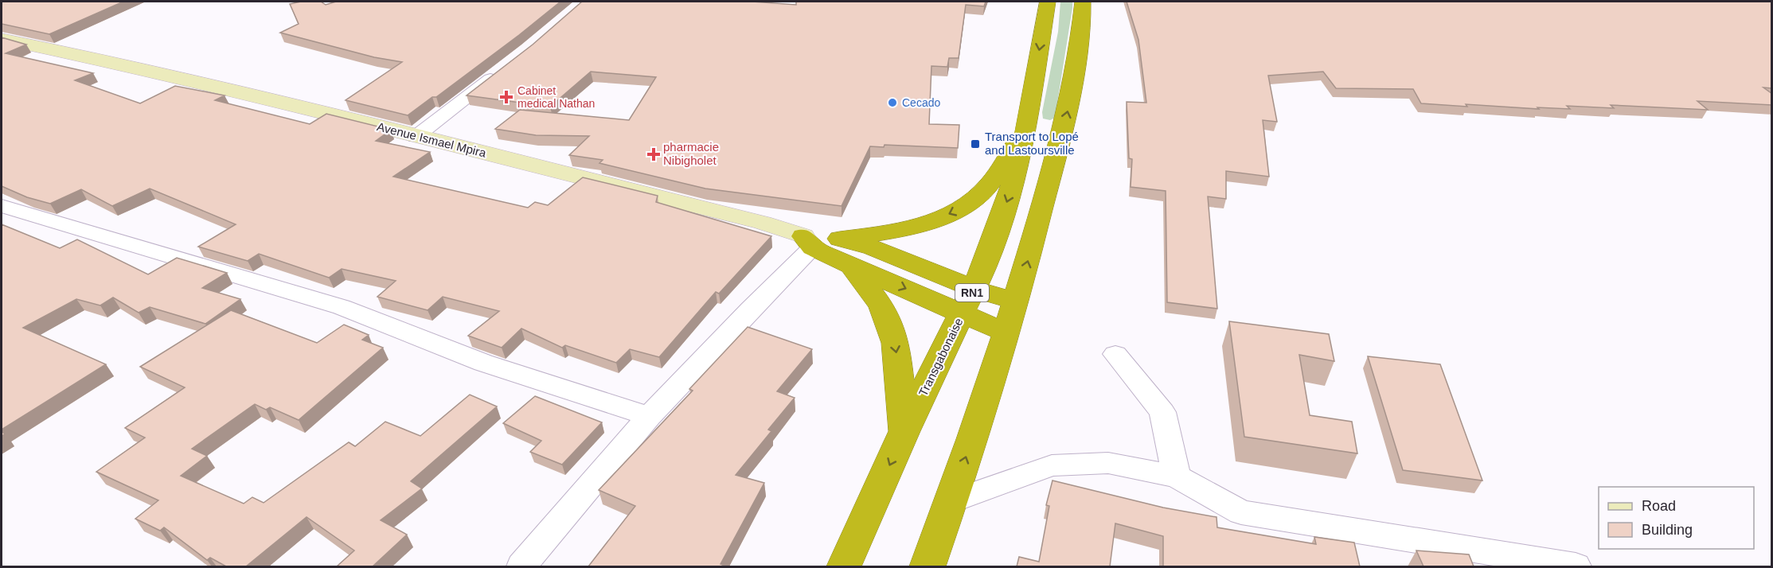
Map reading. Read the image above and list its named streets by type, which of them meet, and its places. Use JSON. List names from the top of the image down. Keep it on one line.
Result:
{"streets":{"highway":["RN1","Transgabonaise"],"main road":["Avenue Ismael Mpira"]},"places":{"health":["Cabinet medical Nathan","pharmacie Nibigholet"],"other":["Cecado"],"transit":["Transport to Lopé and Lastoursville"]},"legend":["Road","Building"]}
